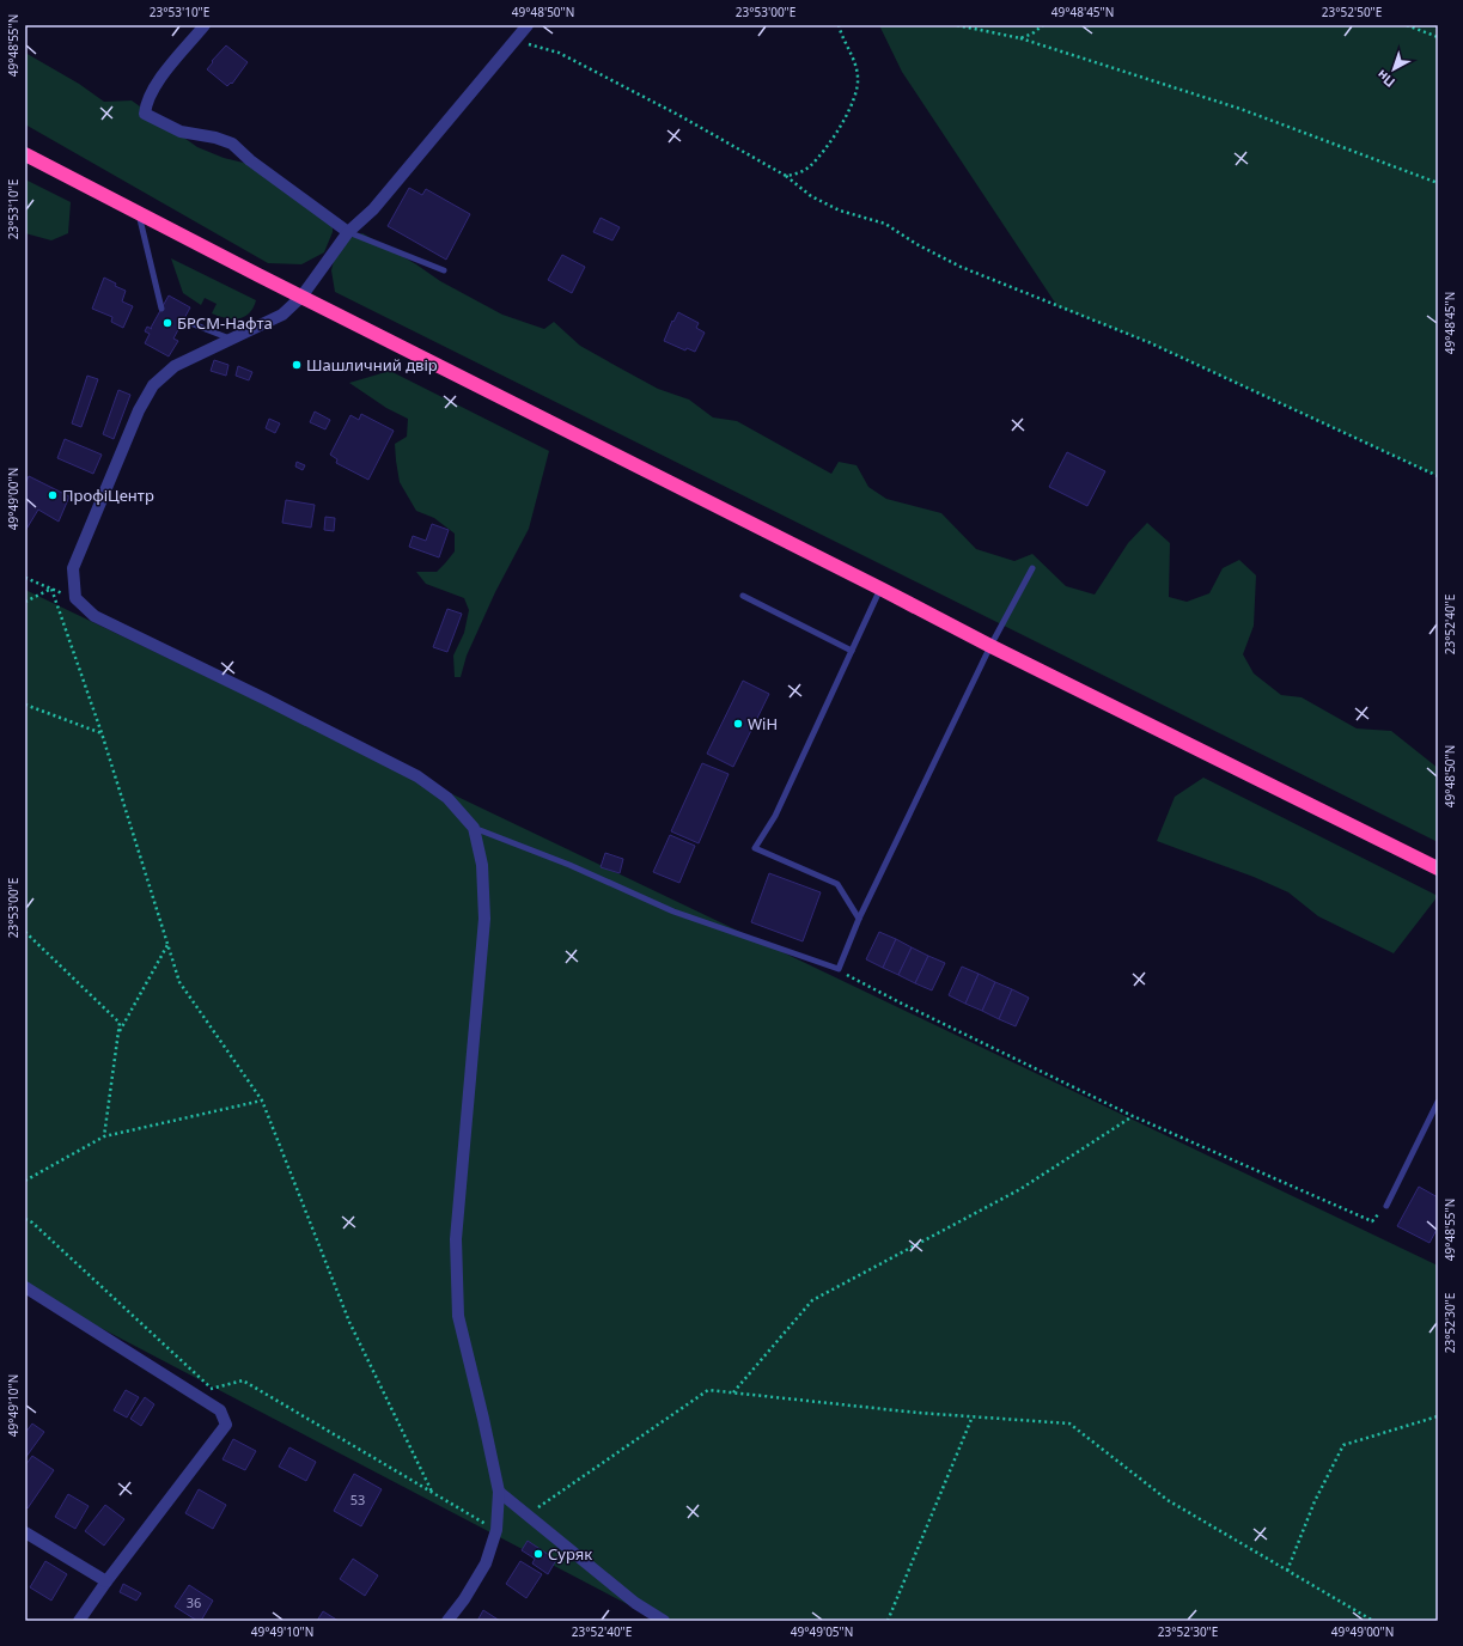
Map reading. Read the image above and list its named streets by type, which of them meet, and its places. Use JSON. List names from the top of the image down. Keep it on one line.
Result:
{"places":["БРСМ-Нафта","Шашличний двір","ПрофіЦентр","WiH","Суряк"],"house_numbers":["53","36"],"north":"bottom left","coordinates":["23°53'10\"E","49°48'50\"N","23°53'00\"E","49°48'45\"N","23°52'50\"E","49°48'55\"N","49°49'00\"N","23°52'40\"E","23°52'30\"E","49°49'10\"N","49°49'05\"N"]}
